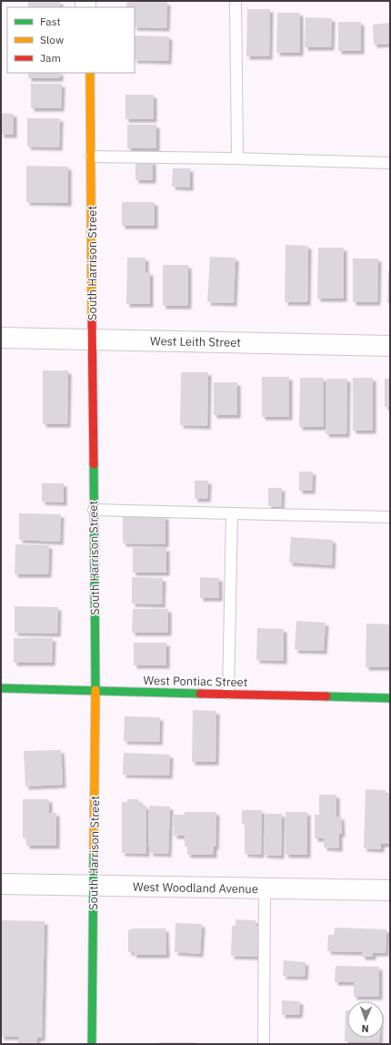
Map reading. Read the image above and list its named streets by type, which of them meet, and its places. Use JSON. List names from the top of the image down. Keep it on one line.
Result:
{"streets":{"street":["South Harrison Street","West Leith Street","West Pontiac Street","West Woodland Avenue"]},"crossings":[["South Harrison Street","West Leith Street"],["South Harrison Street","West Pontiac Street"],["South Harrison Street","West Woodland Avenue"]],"legend":["Fast","Slow","Jam"],"north":"bottom"}
